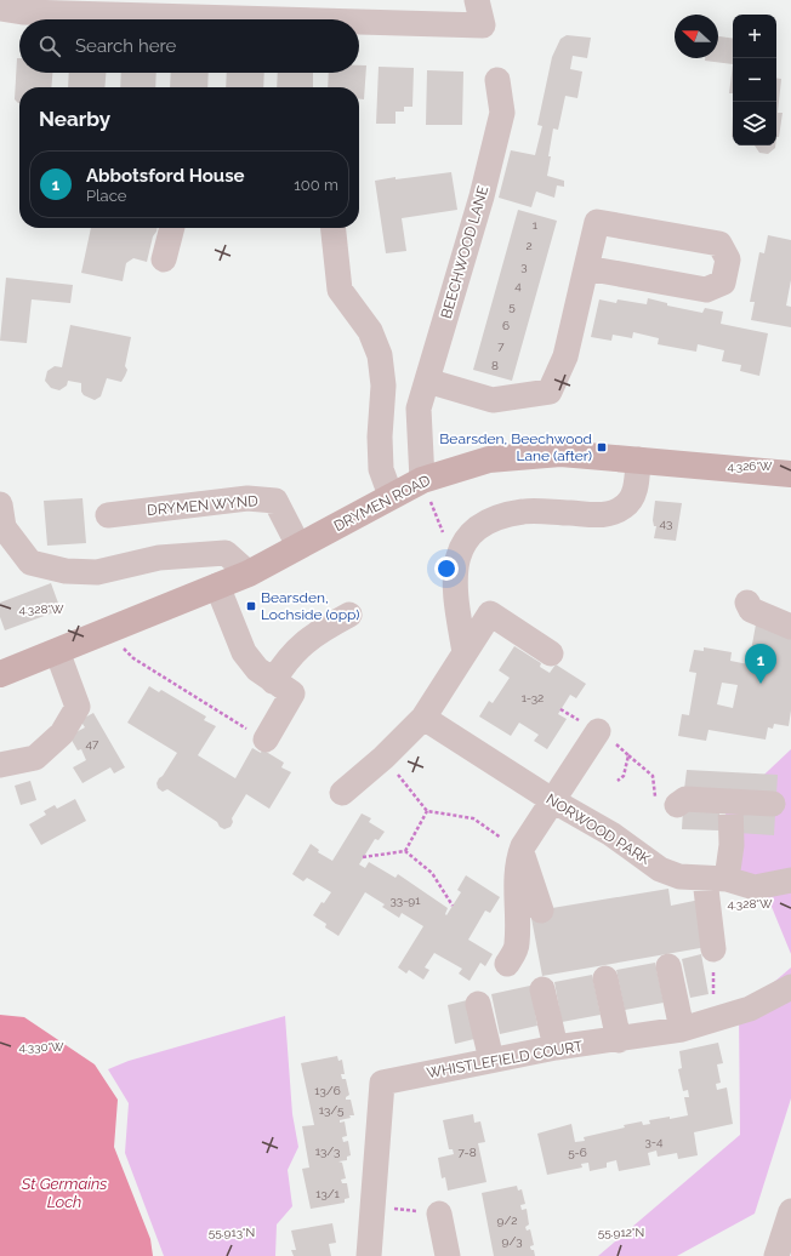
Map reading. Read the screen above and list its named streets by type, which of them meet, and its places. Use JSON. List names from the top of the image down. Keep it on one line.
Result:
{"streets":{"main road":["DRYMEN ROAD"],"street":["BEECHWOOD LANE","DRYMEN WYND","NORWOOD PARK","WHISTLEFIELD COURT"]},"crossings":[["BEECHWOOD LANE","DRYMEN ROAD"],["DRYMEN ROAD","DRYMEN WYND"]],"water":["St Germains Loch"],"places":{"transit":["Bearsden, Beechwood Lane (after)","Bearsden, Lochside (opp)"]},"house_numbers":["1","2","3","4","5","6","7","8","43","1-32","47","33-91","13/6","13/5","3-4","13/3","7-8","5-6","13/1","9/2","9/3"],"north":"left","page":{"map_buttons":["+","−"],"search":"Search here","heading":"Nearby","list":[{"mark":"1","name":"Abbotsford House","note":"Place","value":"100 m"}],"pins":"1"},"coordinates":["4.326°W","4.328°W","4.330°W","55.913°N","55.912°N"]}
